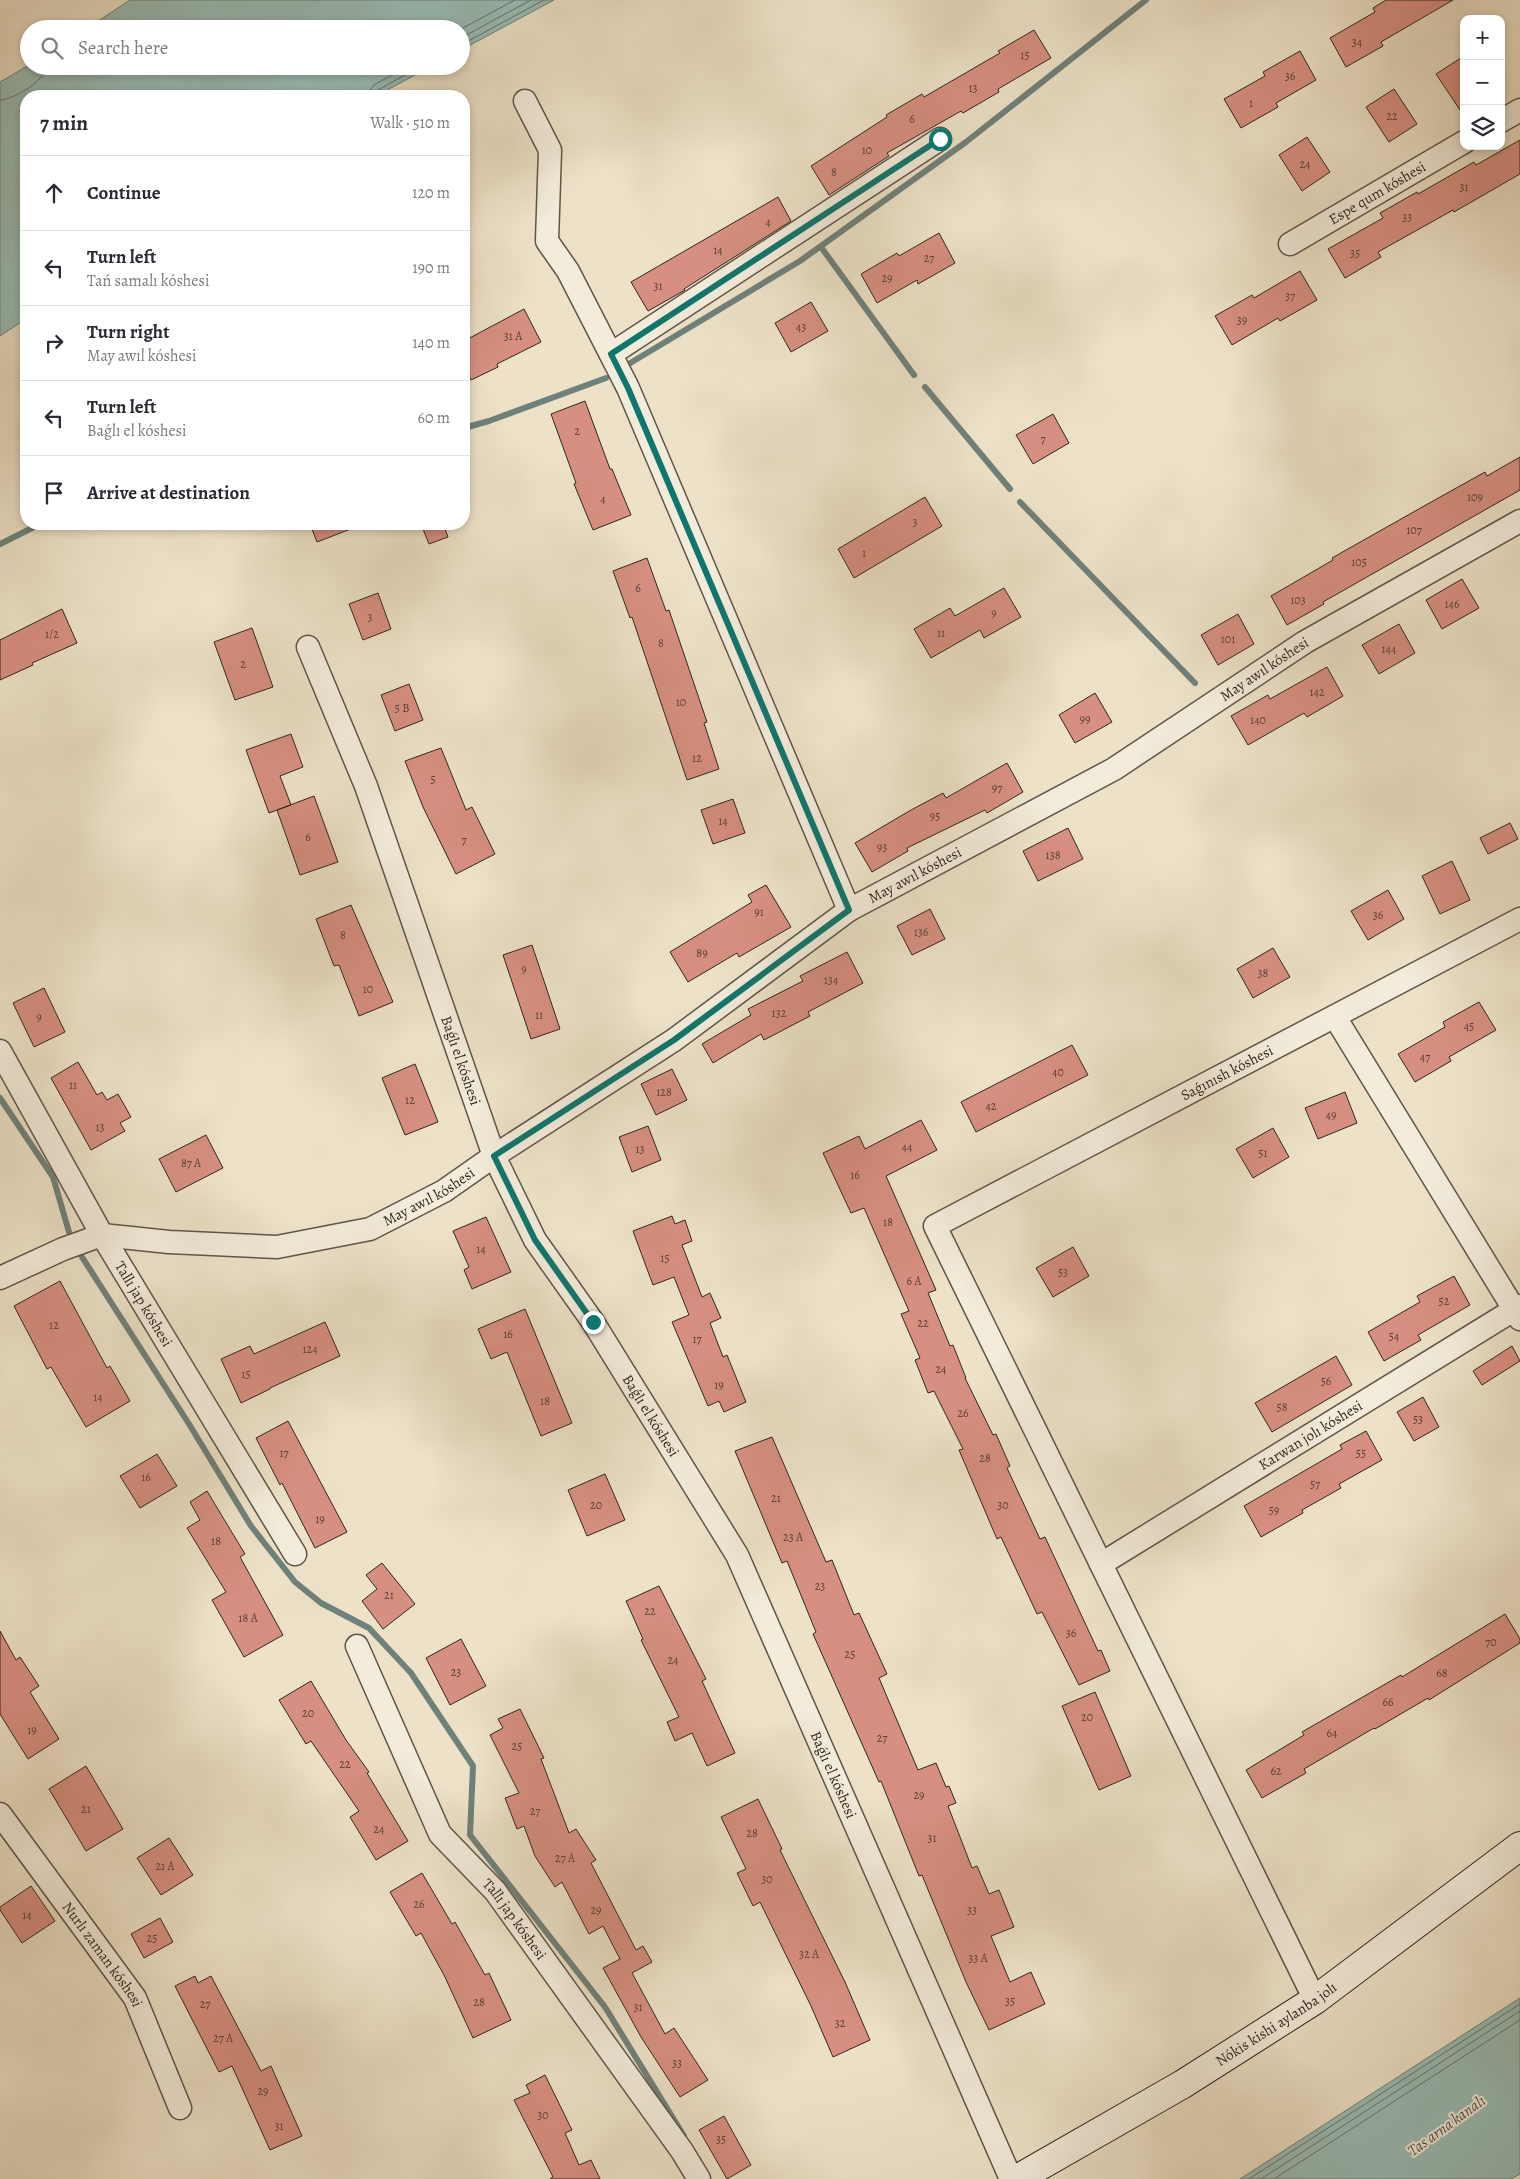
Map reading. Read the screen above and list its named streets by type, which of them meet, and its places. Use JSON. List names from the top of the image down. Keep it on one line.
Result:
{"streets":{"main road":["Nókis kishi aylanba jolı"],"street":["Espe qum kóshesi","May awıl kóshesi","Baǵlı el kóshesi","Saǵınısh kóshesi","Tallı jap kóshesi","Karwan jolı kóshesi","Nurlı zaman kóshesi"]},"crossings":[["May awıl kóshesi","Baǵlı el kóshesi"],["May awıl kóshesi","Tallı jap kóshesi"],["Saǵınısh kóshesi","Karwan jolı kóshesi"]],"water":["Tas arna kanalı"],"house_numbers":["34","15","36","13","1","22","6","10","24","8","31","33","4","14","35","27","29","31","37","39","43","31 А","2","7","109","4","3","107","1","105","6","103","146","9","3","11","1/2","101","8","144","2","142","10","5 В","99","140","12","5","97","95","14","6","7","93","138","91","36","136","8","89","9","38","134","10","132","11","9","45","47","40","11","128","12","42","49","13","44","13","51","87 А","16","18","14","15","53","6 А","52","22","12","16","54","17","124","24","15","56","19","14","18","58","26","53","17","55","28","16","57","21","20","30","59","19","23 А","18","23","21","22","18 А","36","70","25","24","23","68","66","20","20","19","64","27","25","22","62","29","21","27","24","28","31","27 А","21 А","30","26","29","33","14","25","32 А","33 А","35","28","27","31","32","27 А","33","29","30","31","35"],"page":{"map_buttons":["+","−"],"search":"Search here","heading":["7 min","Walk · 510 m"],"list":[["Continue","120 m"],["Turn left","Tań samalı kóshesi","190 m"],["Turn right","May awıl kóshesi","140 m"],["Turn left","Baǵlı el kóshesi","60 m"],"Arrive at destination"]}}
